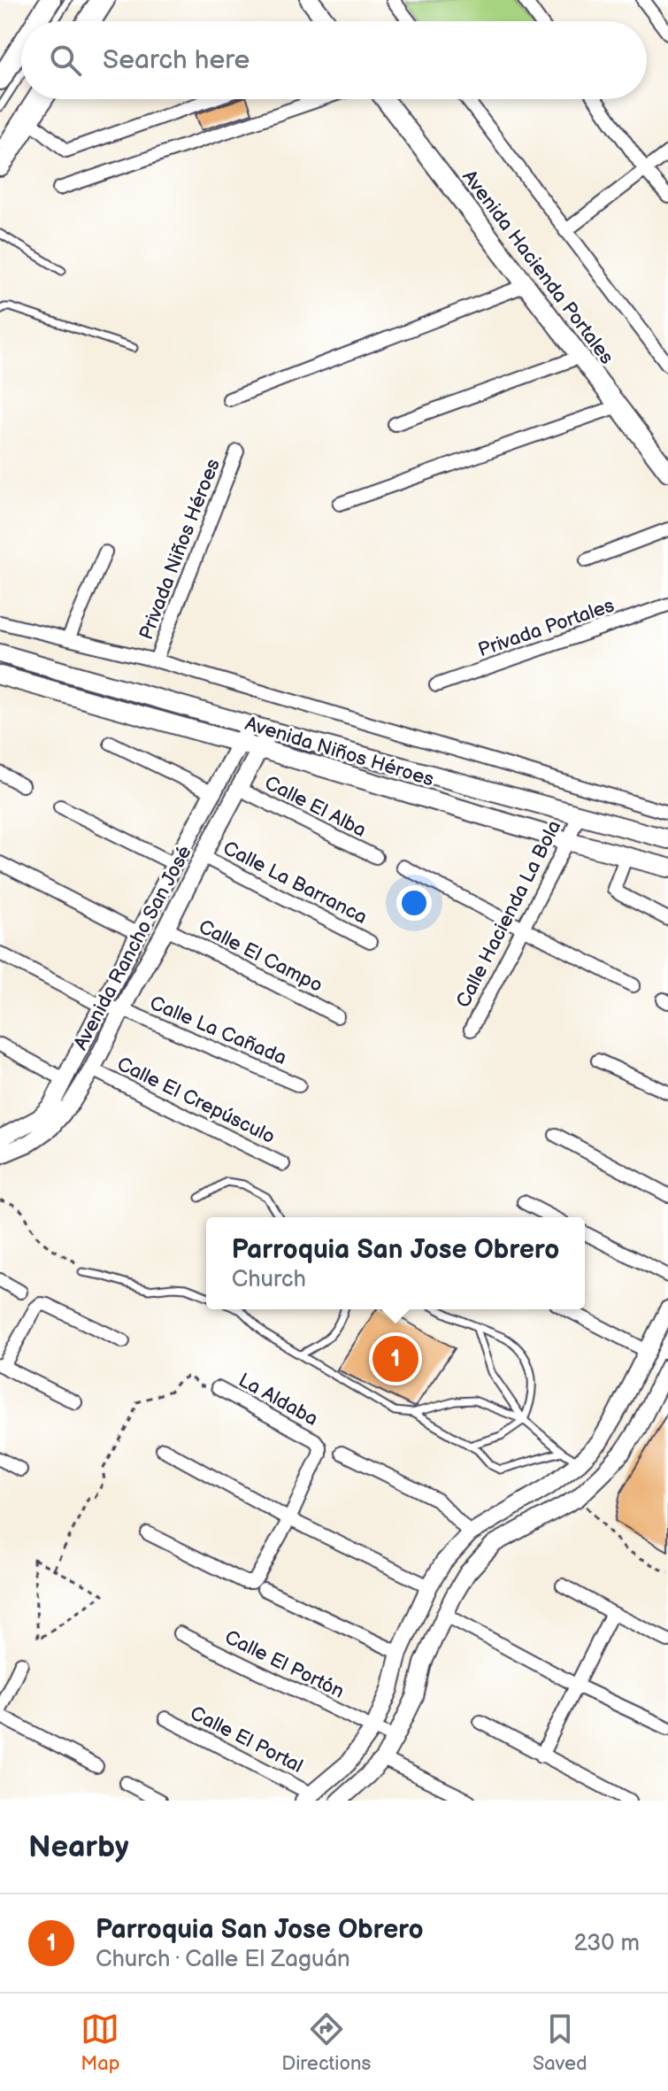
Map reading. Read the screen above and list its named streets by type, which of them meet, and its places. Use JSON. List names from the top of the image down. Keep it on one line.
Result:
{"streets":{"main road":["Avenida Hacienda Portales","Avenida Niños Héroes"],"street":["Privada Niños Héroes","Privada Portales","Calle El Alba","Calle La Barranca","Calle Hacienda La Bola","Avenida Rancho San José","Calle El Campo","Calle La Cañada","Calle El Crepúsculo","La Aldaba","Calle El Portón","Calle El Portal"]},"crossings":[["Avenida Niños Héroes","Calle Hacienda La Bola"],["Avenida Niños Héroes","Avenida Rancho San José"],["Calle El Alba","Avenida Rancho San José"],["Calle La Barranca","Avenida Rancho San José"],["Avenida Rancho San José","Calle El Campo"],["Avenida Rancho San José","Calle La Cañada"],["Avenida Rancho San José","Calle El Crepúsculo"]],"page":{"search":"Search here","popup":["Parroquia San Jose Obrero","Church"],"pins":"1","heading":"Nearby","list":[{"mark":"1","name":"Parroquia San Jose Obrero","note":"Church · Calle El Zaguán","value":"230 m"}],"nav":["Map","Directions","Saved"]}}
